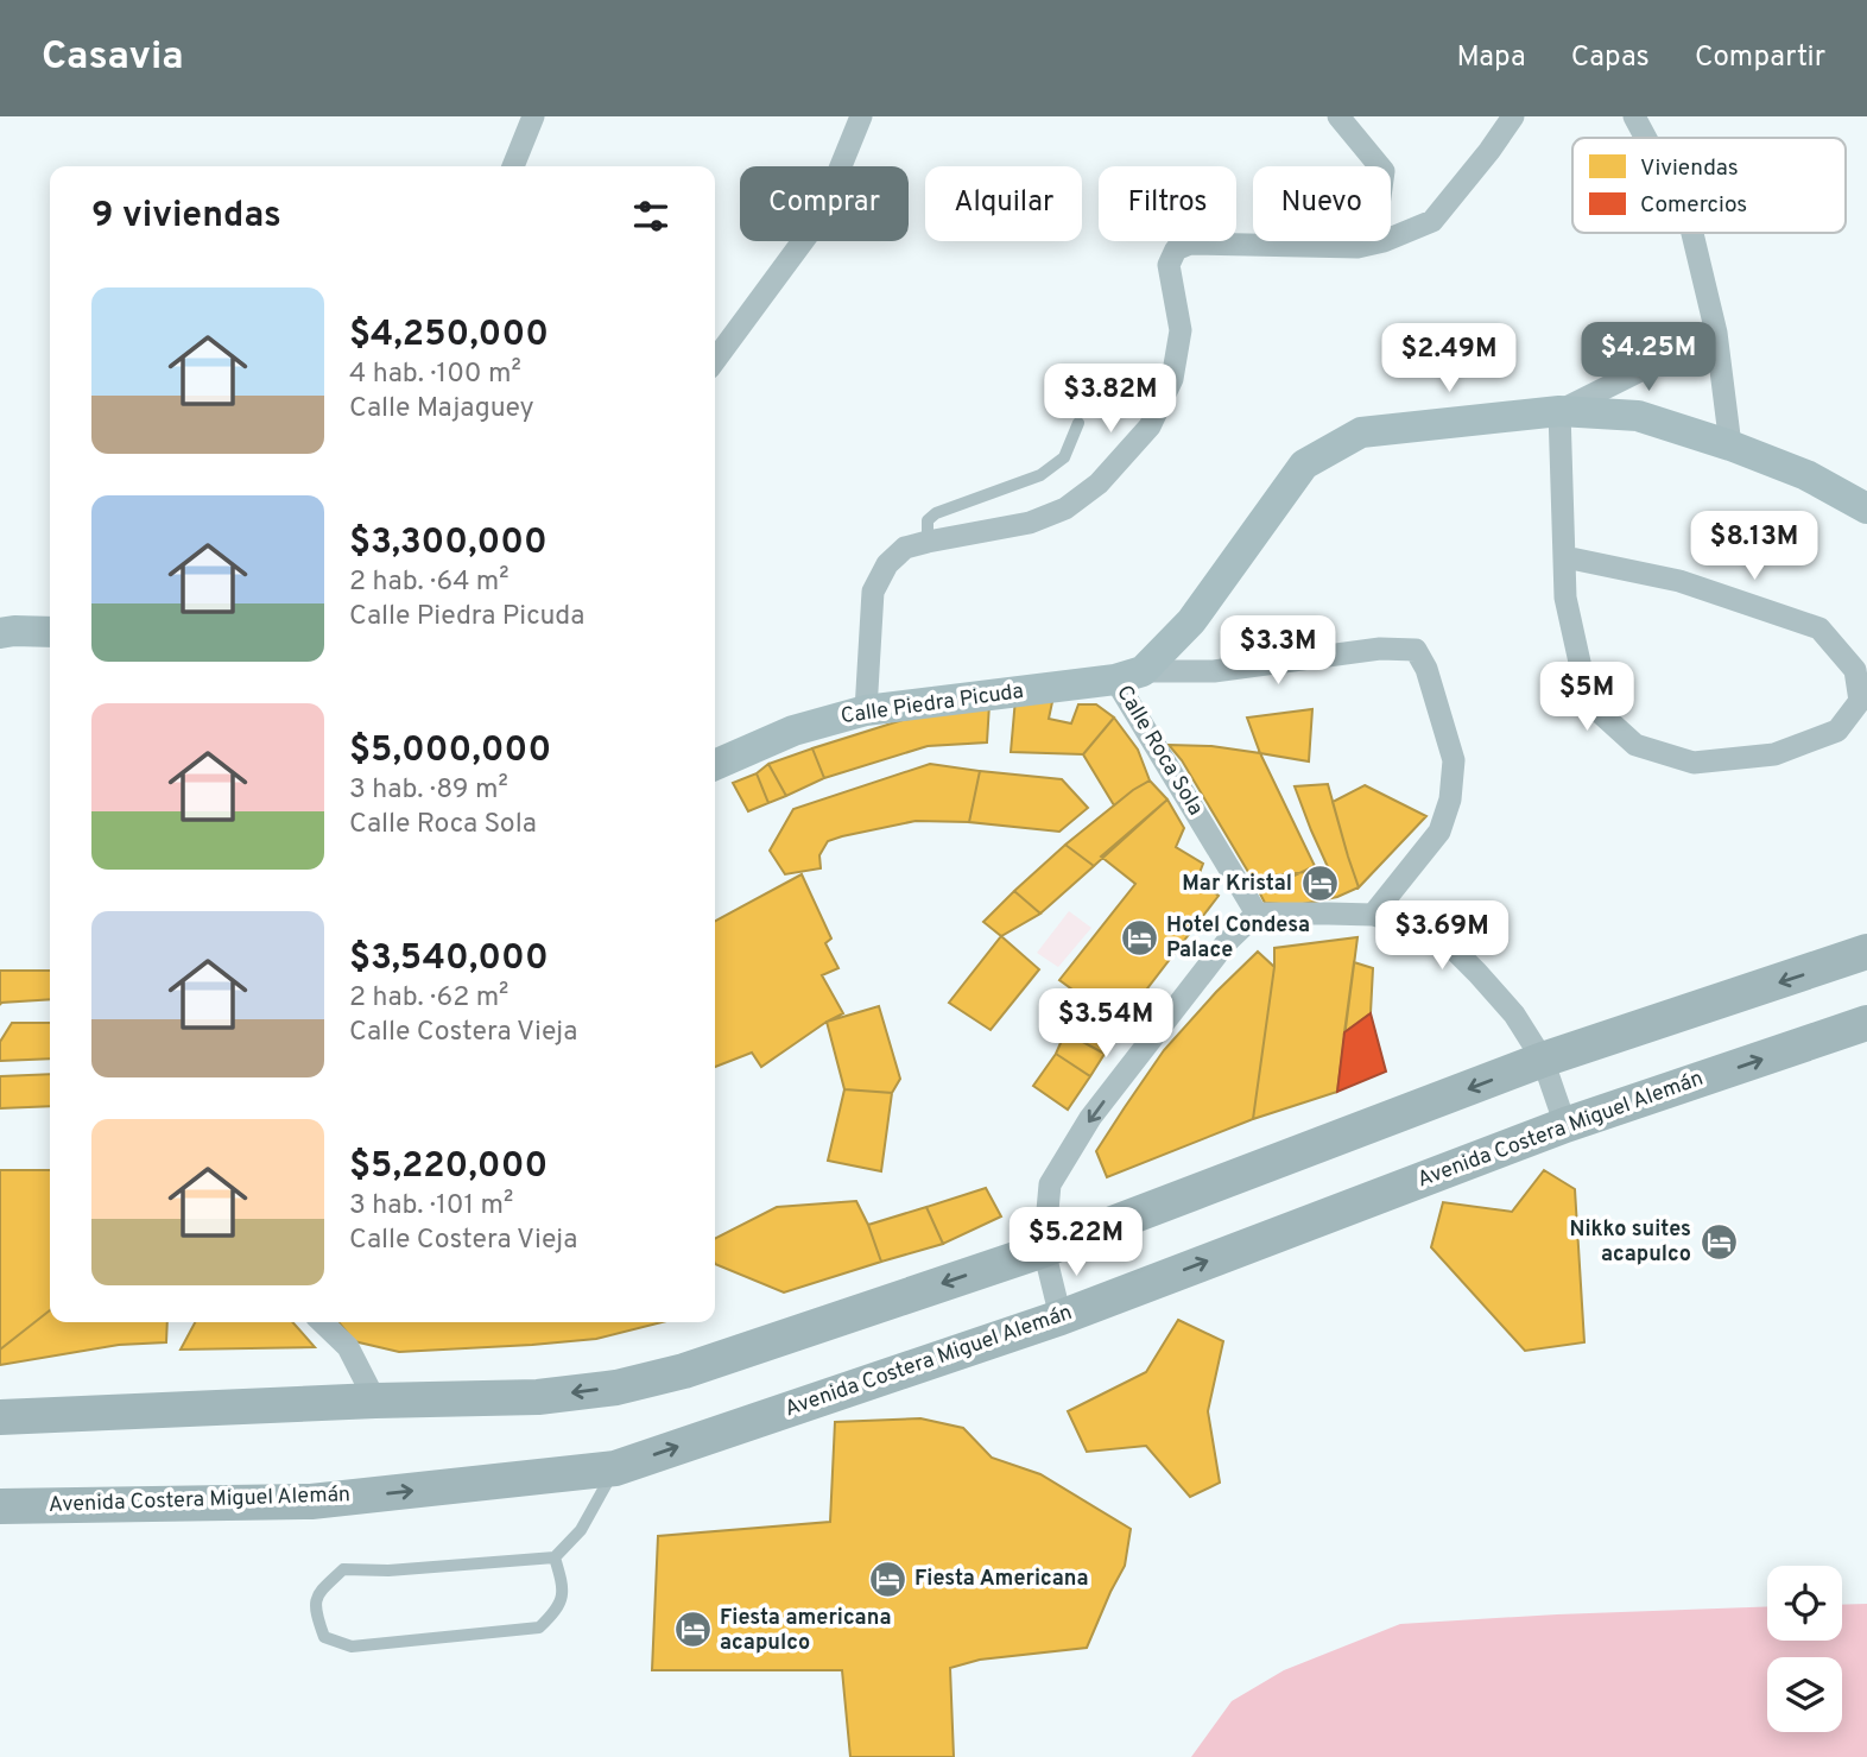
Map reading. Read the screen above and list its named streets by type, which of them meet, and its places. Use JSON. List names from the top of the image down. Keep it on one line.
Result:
{"streets":{"main road":["Calle Piedra Picuda","Calle Roca Sola","Avenida Costera Miguel Alemán"]},"crossings":[["Calle Piedra Picuda","Calle Roca Sola"]],"places":{"hotel":["Mar Kristal","Hotel Condesa Palace","Nikko suites acapulco","Fiesta Americana","Fiesta americana acapulco"]},"legend":["Viviendas","Comercios"],"page":{"header":"Casavia","nav":["Mapa","Capas","Compartir"],"chip":["Comprar","Alquilar","Filtros","Nuevo"],"heading":"9 viviendas","list":[{"name":"$4,250,000","note":"4 hab. · 100 m² · Calle Majaguey"},{"name":"$3,300,000","note":"2 hab. · 64 m² · Calle Piedra Picuda"},{"name":"$5,000,000","note":"3 hab. · 89 m² · Calle Roca Sola"},{"name":"$3,540,000","note":"2 hab. · 62 m² · Calle Costera Vieja"},{"name":"$5,220,000","note":"3 hab. · 101 m² · Calle Costera Vieja"}],"price":["$4.25M","$2.49M","$3.82M","$8.13M","$3.3M","$5M","$3.69M","$3.54M","$5.22M"]}}
